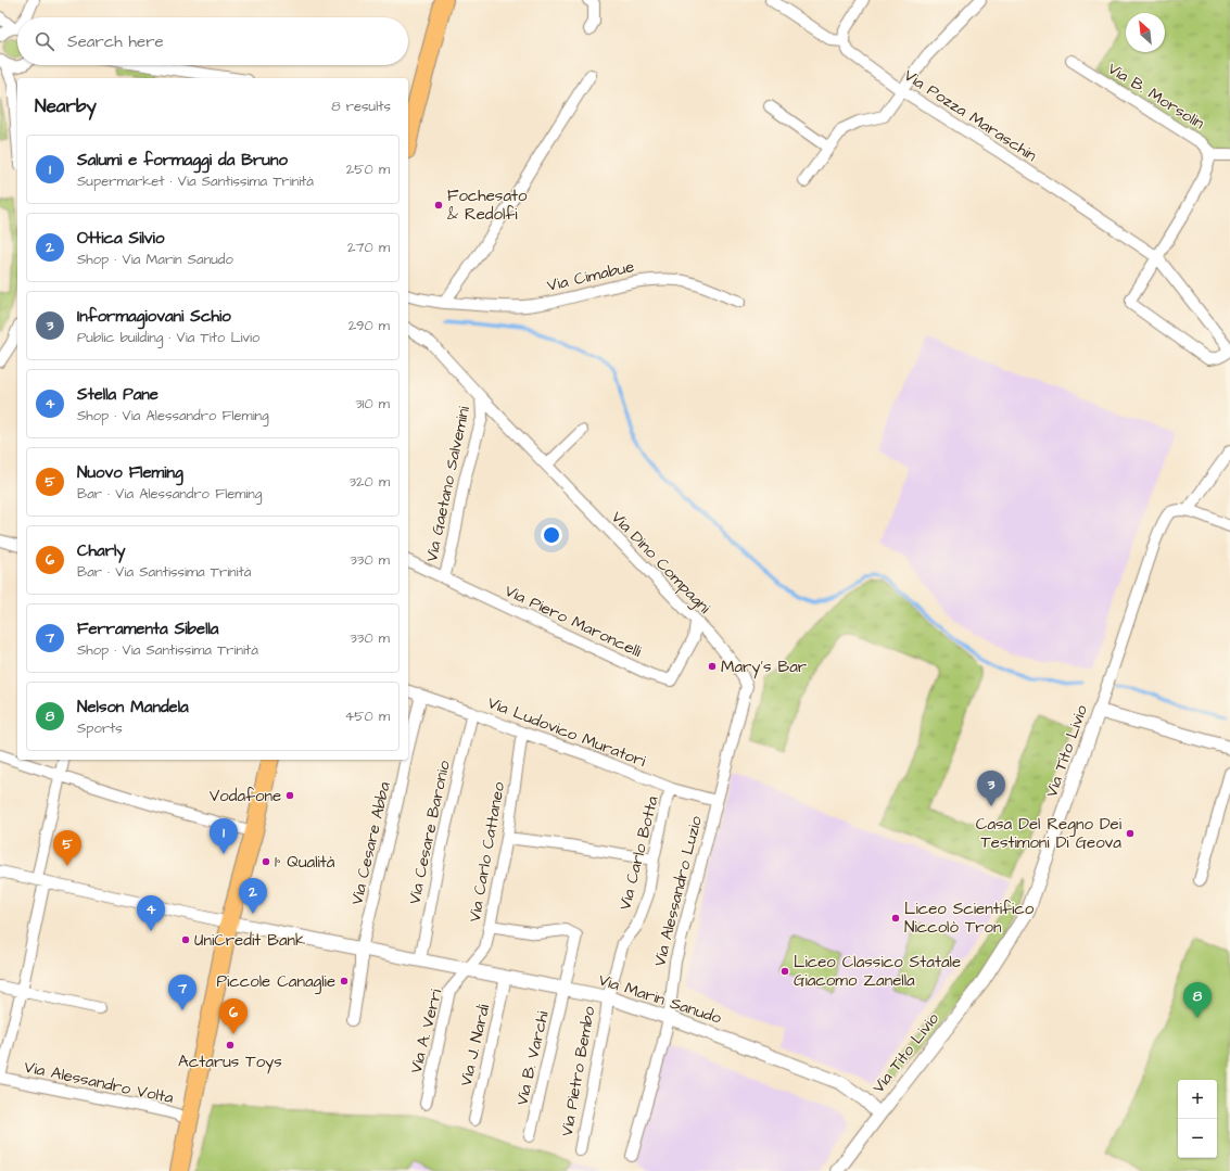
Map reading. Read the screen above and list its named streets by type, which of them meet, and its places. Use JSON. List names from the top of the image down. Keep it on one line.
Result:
{"streets":{"street":["Via B. Morsolin","Via Pozza Maraschin","Via Cimabue","Via Gaetano Salvemini","Via Dino Compagni","Via Piero Maroncelli","Via Ludovico Muratori","Via Tito Livio","Via Cesare Baronio","Via Cesare Abba","Via Carlo Cattaneo","Via Carlo Botta","Via Alessandro Luzio","Via Marin Sanudo","Via A. Verri","Via J. Nardi","Via B. Varchi","Via Pietro Bembo","Via Alessandro Volta"]},"crossings":[["Via B. Morsolin","Via Pozza Maraschin"],["Via Gaetano Salvemini","Via Dino Compagni"],["Via Gaetano Salvemini","Via Piero Maroncelli"],["Via Dino Compagni","Via Piero Maroncelli"],["Via Dino Compagni","Via Alessandro Luzio"],["Via Ludovico Muratori","Via Cesare Baronio"],["Via Ludovico Muratori","Via Cesare Abba"],["Via Ludovico Muratori","Via Carlo Cattaneo"],["Via Ludovico Muratori","Via Carlo Botta"],["Via Ludovico Muratori","Via Alessandro Luzio"],["Via Tito Livio","Via Marin Sanudo"],["Via Cesare Baronio","Via Marin Sanudo"],["Via Cesare Abba","Via Marin Sanudo"],["Via Carlo Cattaneo","Via Marin Sanudo"],["Via Carlo Cattaneo","Via A. Verri"],["Via Carlo Cattaneo","Via B. Varchi"],["Via Carlo Botta","Via Marin Sanudo"],["Via Carlo Botta","Via Pietro Bembo"],["Via Alessandro Luzio","Via Marin Sanudo"],["Via Marin Sanudo","Via A. Verri"],["Via Marin Sanudo","Via J. Nardi"],["Via Marin Sanudo","Via B. Varchi"],["Via Marin Sanudo","Via Pietro Bembo"]],"places":["Fochesato & Redolfi","Mary's Bar","Vodafone","Casa Del Regno Dei Testimoni Di Geova","1° Qualità","Liceo Scientifico Niccolò Tron","UniCredit Bank","Liceo Classico Statale Giacomo Zanella","Piccole Canaglie","Actarus Toys"],"north":"top left","page":{"search":"Search here","heading":["Nearby","8 results"],"list":[{"mark":"1","name":"Salumi e formaggi da Bruno","note":"Supermarket · Via Santissima Trinità","value":"250 m"},{"mark":"2","name":"Ottica Silvio","note":"Shop · Via Marin Sanudo","value":"270 m"},{"mark":"3","name":"Informagiovani Schio","note":"Public building · Via Tito Livio","value":"290 m"},{"mark":"4","name":"Stella Pane","note":"Shop · Via Alessandro Fleming","value":"310 m"},{"mark":"5","name":"Nuovo Fleming","note":"Bar · Via Alessandro Fleming","value":"320 m"},{"mark":"6","name":"Charly","note":"Bar · Via Santissima Trinità","value":"330 m"},{"mark":"7","name":"Ferramenta Sibella","note":"Shop · Via Santissima Trinità","value":"330 m"},{"mark":"8","name":"Nelson Mandela","note":"Sports","value":"450 m"}],"pins":["3","1","5","2","4","7","8","6"],"map_buttons":["+","−"]}}
